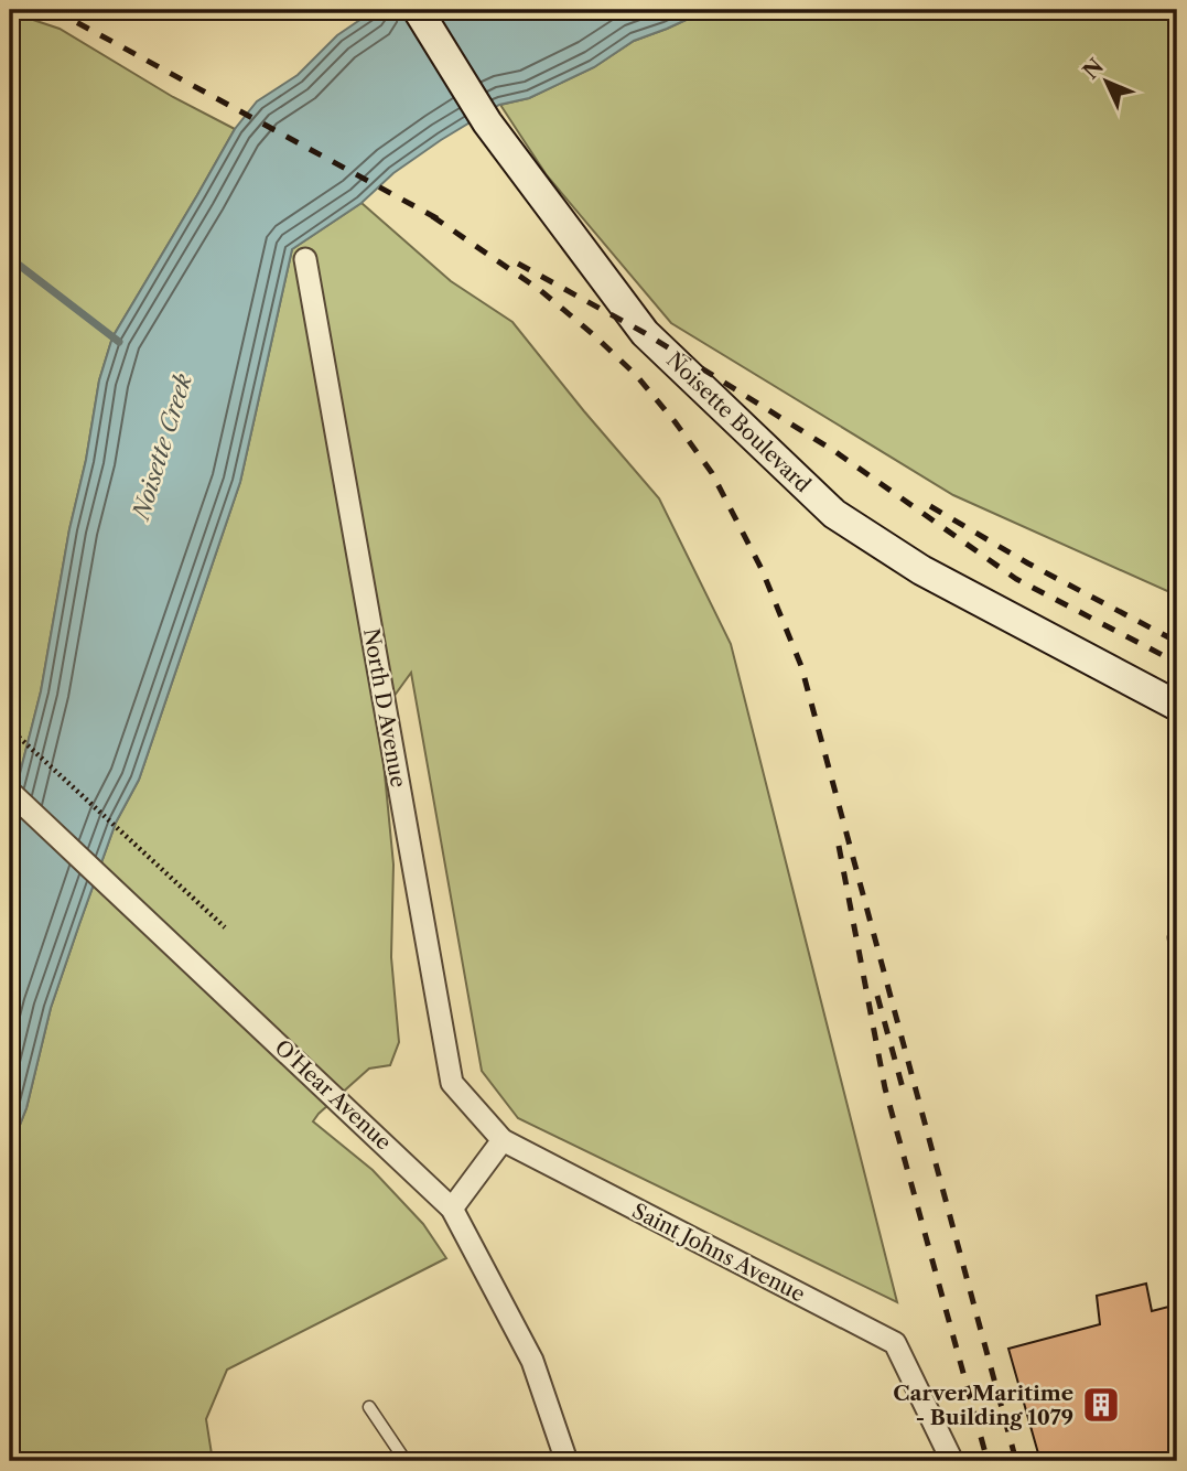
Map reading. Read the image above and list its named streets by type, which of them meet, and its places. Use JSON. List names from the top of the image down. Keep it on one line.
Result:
{"streets":{"street":["Noisette Boulevard","North D Avenue","O'Hear Avenue","Saint Johns Avenue"]},"crossings":[["North D Avenue","Saint Johns Avenue"]],"water":["Noisette Creek"],"places":{"building":["Carver Maritime - Building 1079"]},"north":"top left"}
